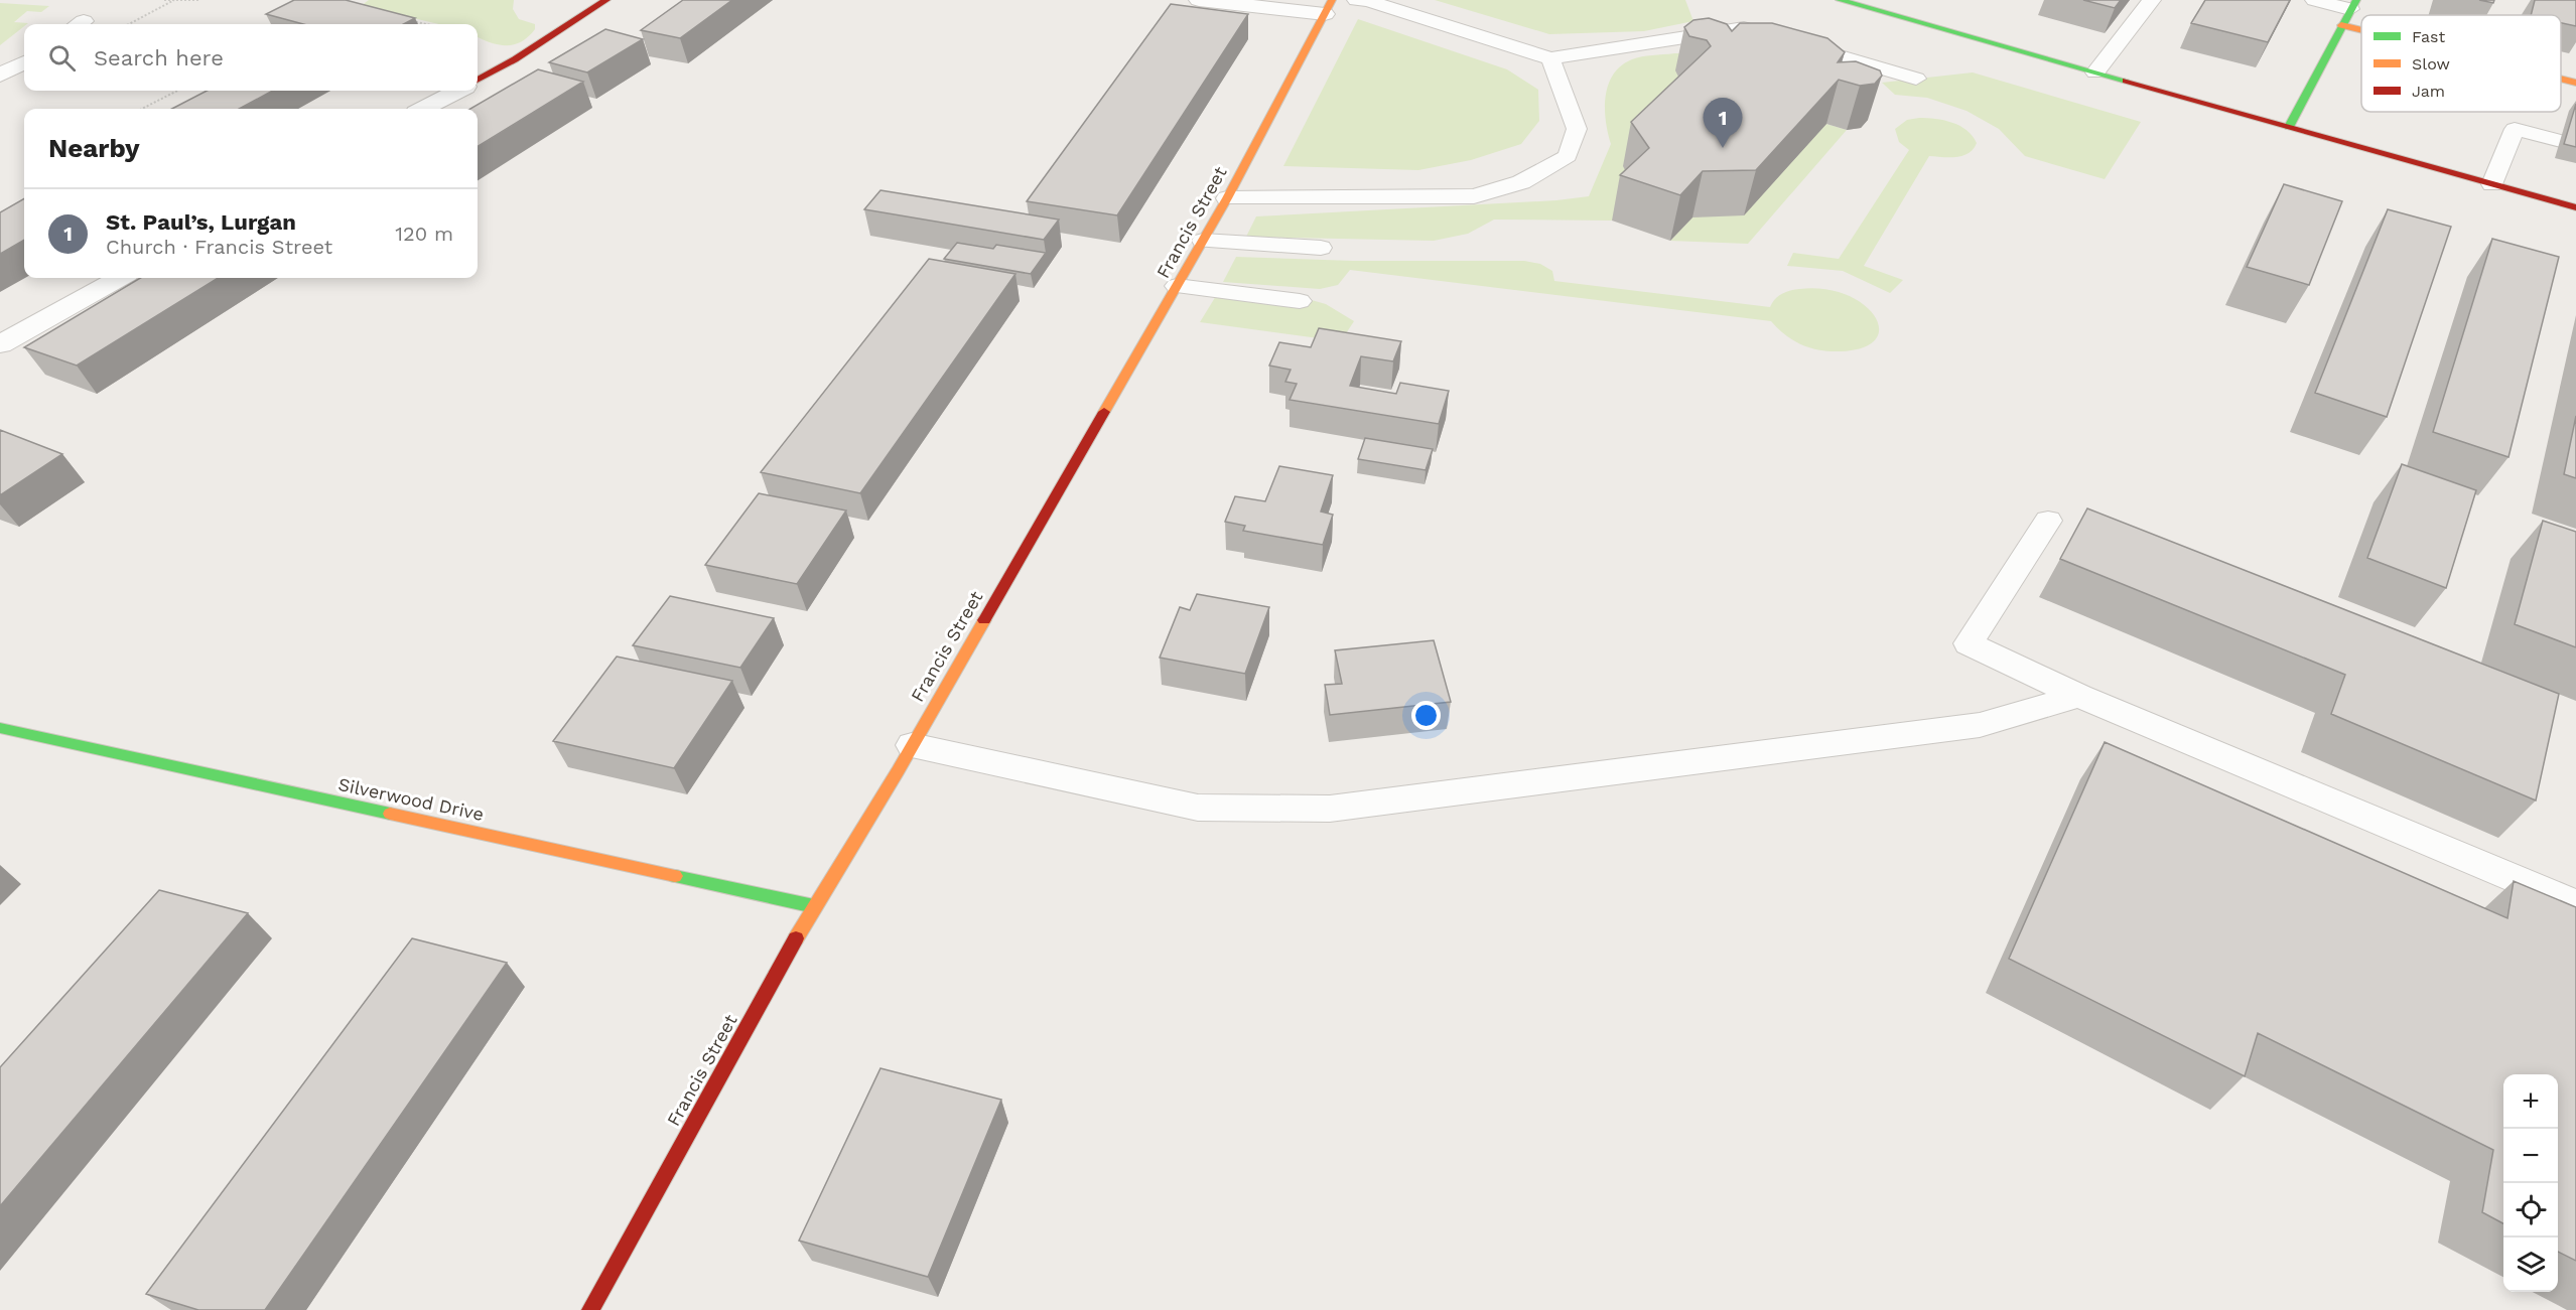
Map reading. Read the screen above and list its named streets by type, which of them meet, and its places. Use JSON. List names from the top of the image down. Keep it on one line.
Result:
{"streets":{"main road":["Francis Street","Silverwood Drive"]},"crossings":[["Francis Street","Silverwood Drive"]],"legend":["Fast","Slow","Jam"],"page":{"search":"Search here","pins":"1","heading":"Nearby","list":[{"mark":"1","name":"St. Paul’s, Lurgan","note":"Church · Francis Street","value":"120 m"}],"map_buttons":["+","−"]}}
